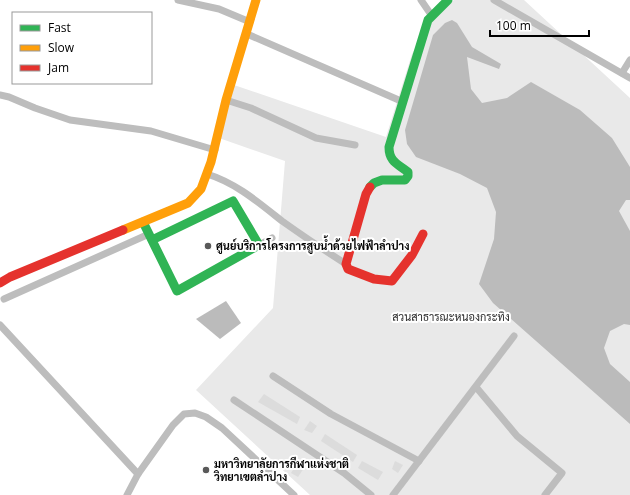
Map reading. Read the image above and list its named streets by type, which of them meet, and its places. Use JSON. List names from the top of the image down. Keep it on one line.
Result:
{"parks":["สวนสาธารณะหนองกระทิง"],"places":["ศูนย์บริการโครงการสูบน้ำด้วยไฟฟ้าลําปาง","มหาวิทยาลัยการกีฬาแห่งชาติ วิทยาเขตลำปาง"],"legend":["Fast","Slow","Jam"],"scale_bar":"100 m"}
